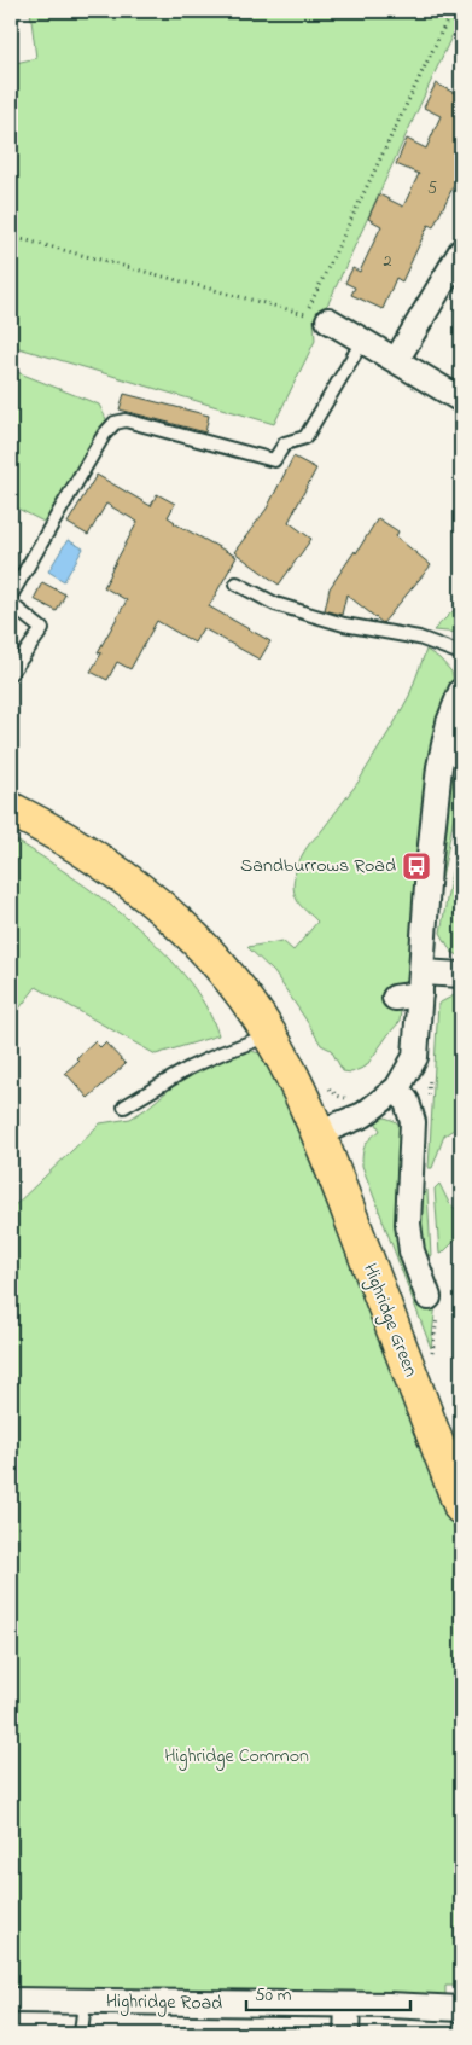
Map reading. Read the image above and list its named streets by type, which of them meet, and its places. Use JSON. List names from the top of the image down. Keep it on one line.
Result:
{"streets":{"highway":["Highridge Green"],"street":["Highridge Road"]},"parks":["Highridge Common"],"places":{"bus stop":["Sandburrows Road"]},"house_numbers":["5","2"],"scale_bar":"50 m"}
